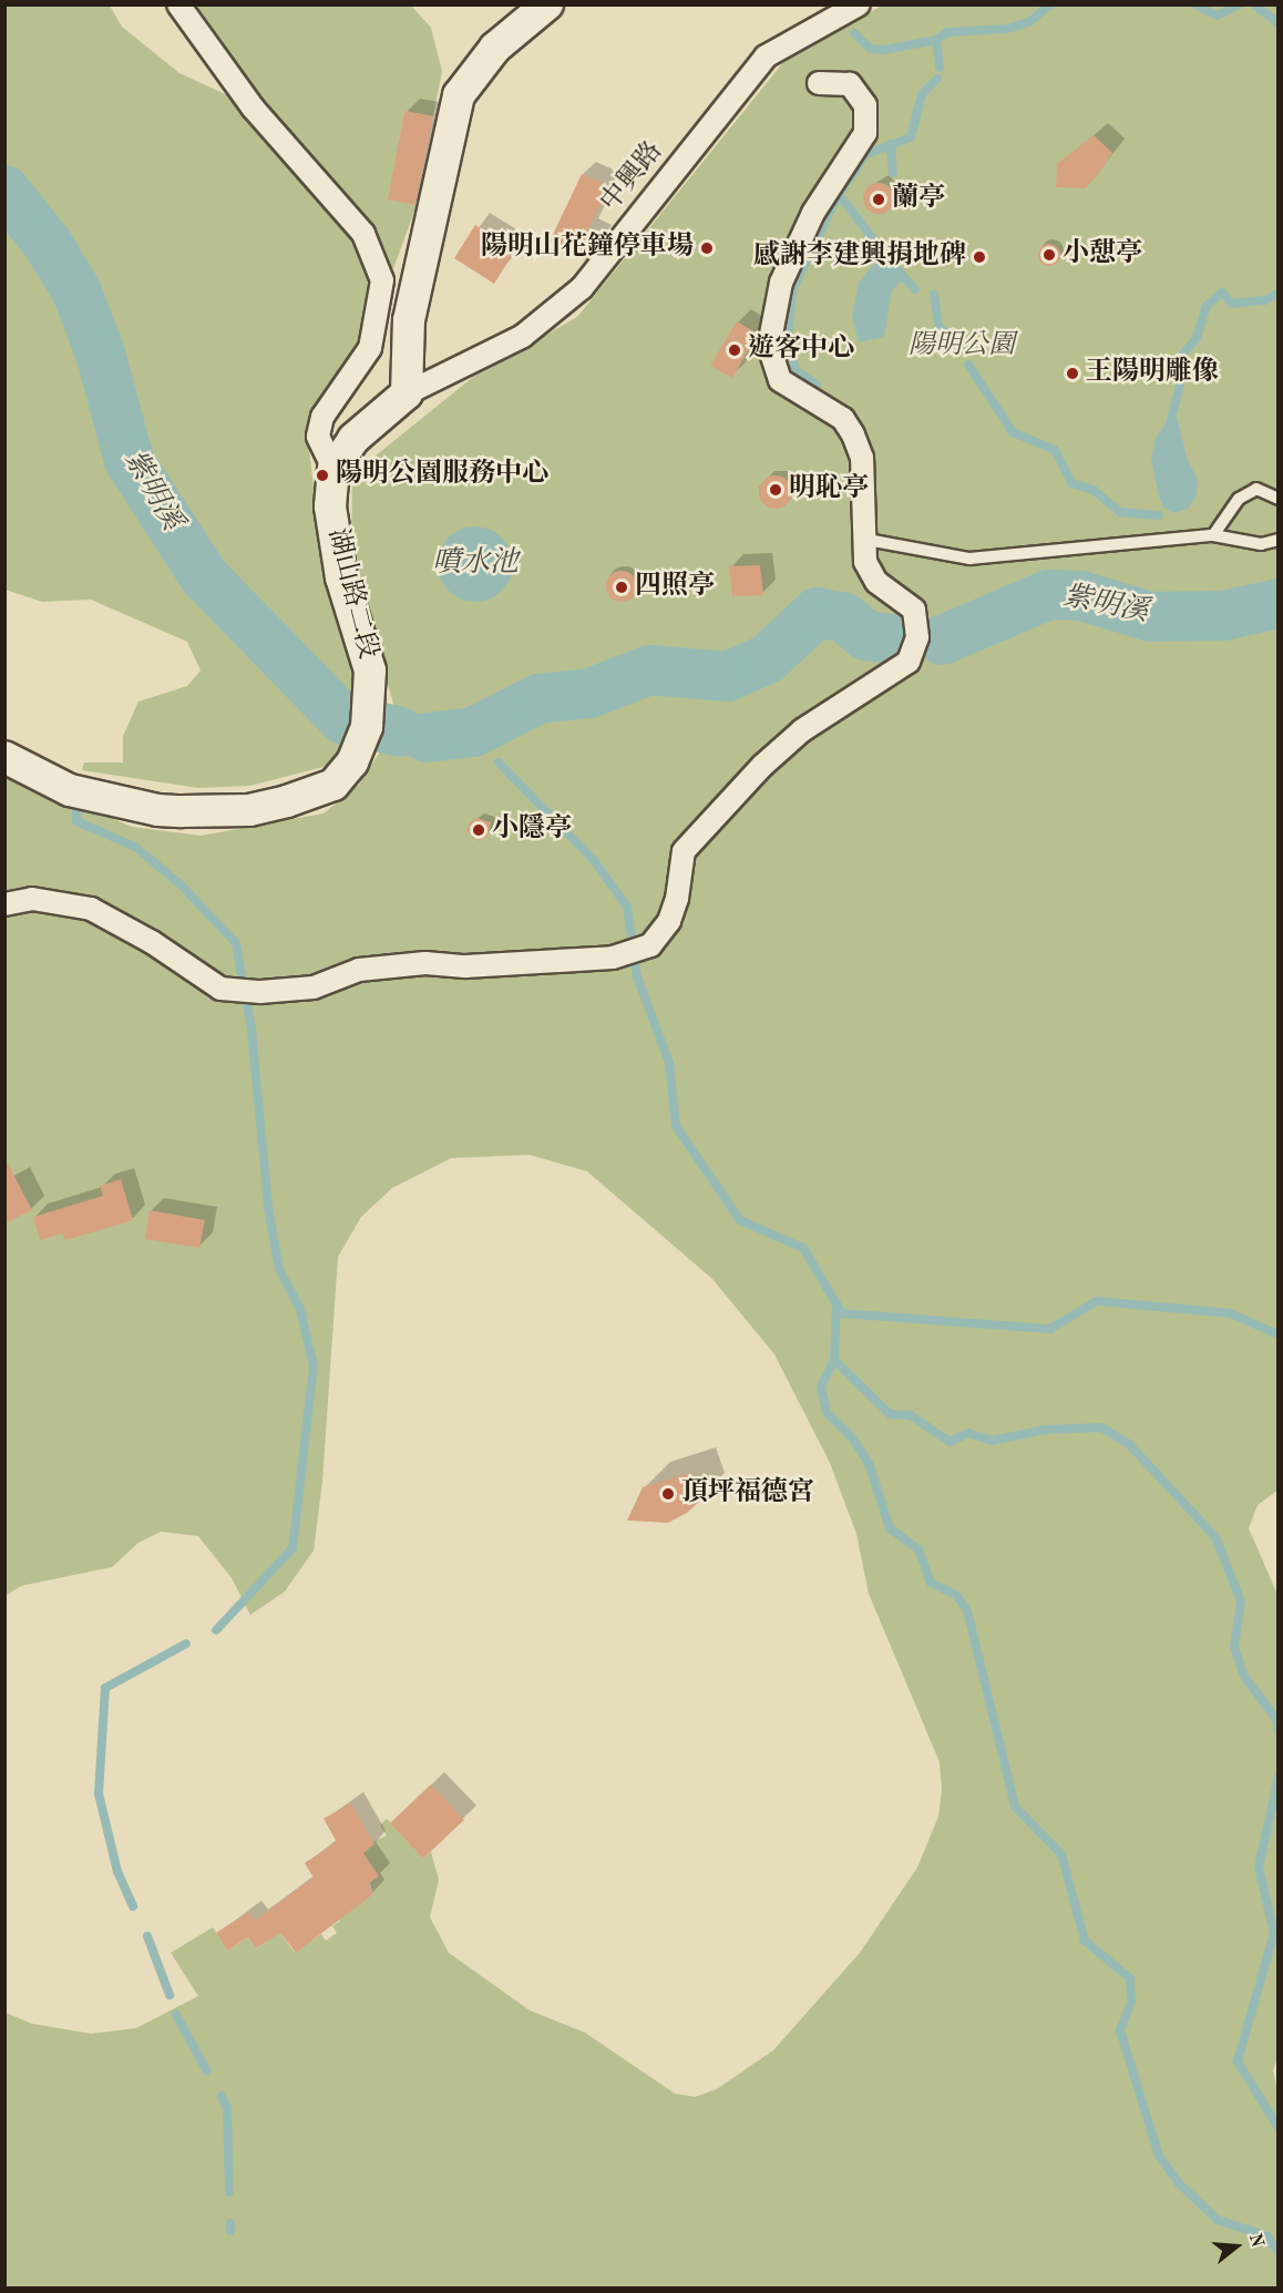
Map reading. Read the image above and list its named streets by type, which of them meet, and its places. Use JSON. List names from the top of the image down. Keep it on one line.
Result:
{"streets":{"street":["中興路","湖山路二段"]},"crossings":[["中興路","湖山路二段"]],"water":["紫明溪","噴水池"],"parks":["陽明公園"],"places":["蘭亭","陽明山花鐘停車場","小憇亭","感謝李建興捐地碑","遊客中心","王陽明雕像","陽明公園服務中心","明恥亭","四照亭","小隱亭","頂坪福德宮"],"north":"right"}
